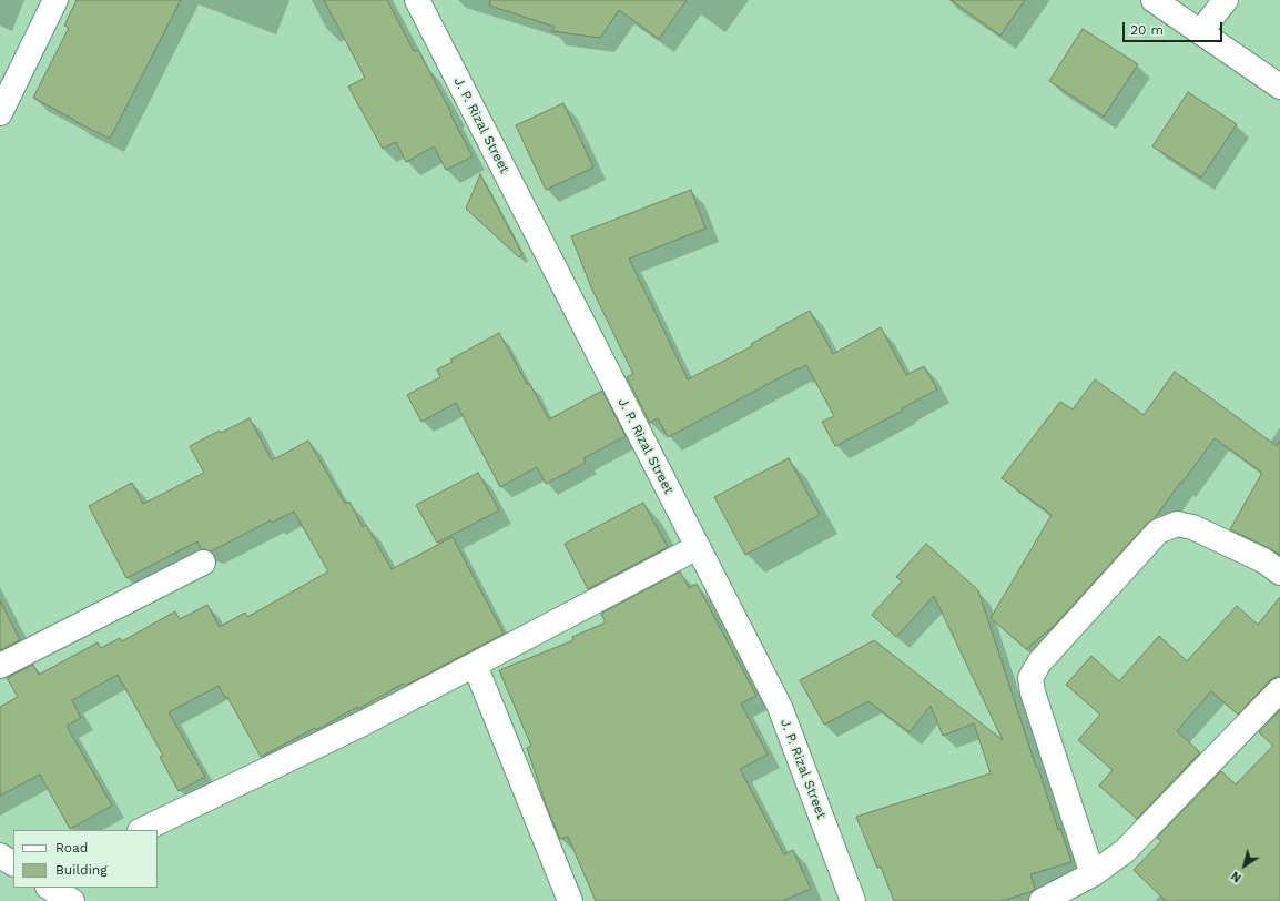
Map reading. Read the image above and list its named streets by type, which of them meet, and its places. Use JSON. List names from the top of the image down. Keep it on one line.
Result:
{"streets":{"street":["J. P. Rizal Street"]},"legend":["Road","Building"],"scale_bar":"20 m","north":"bottom left"}
